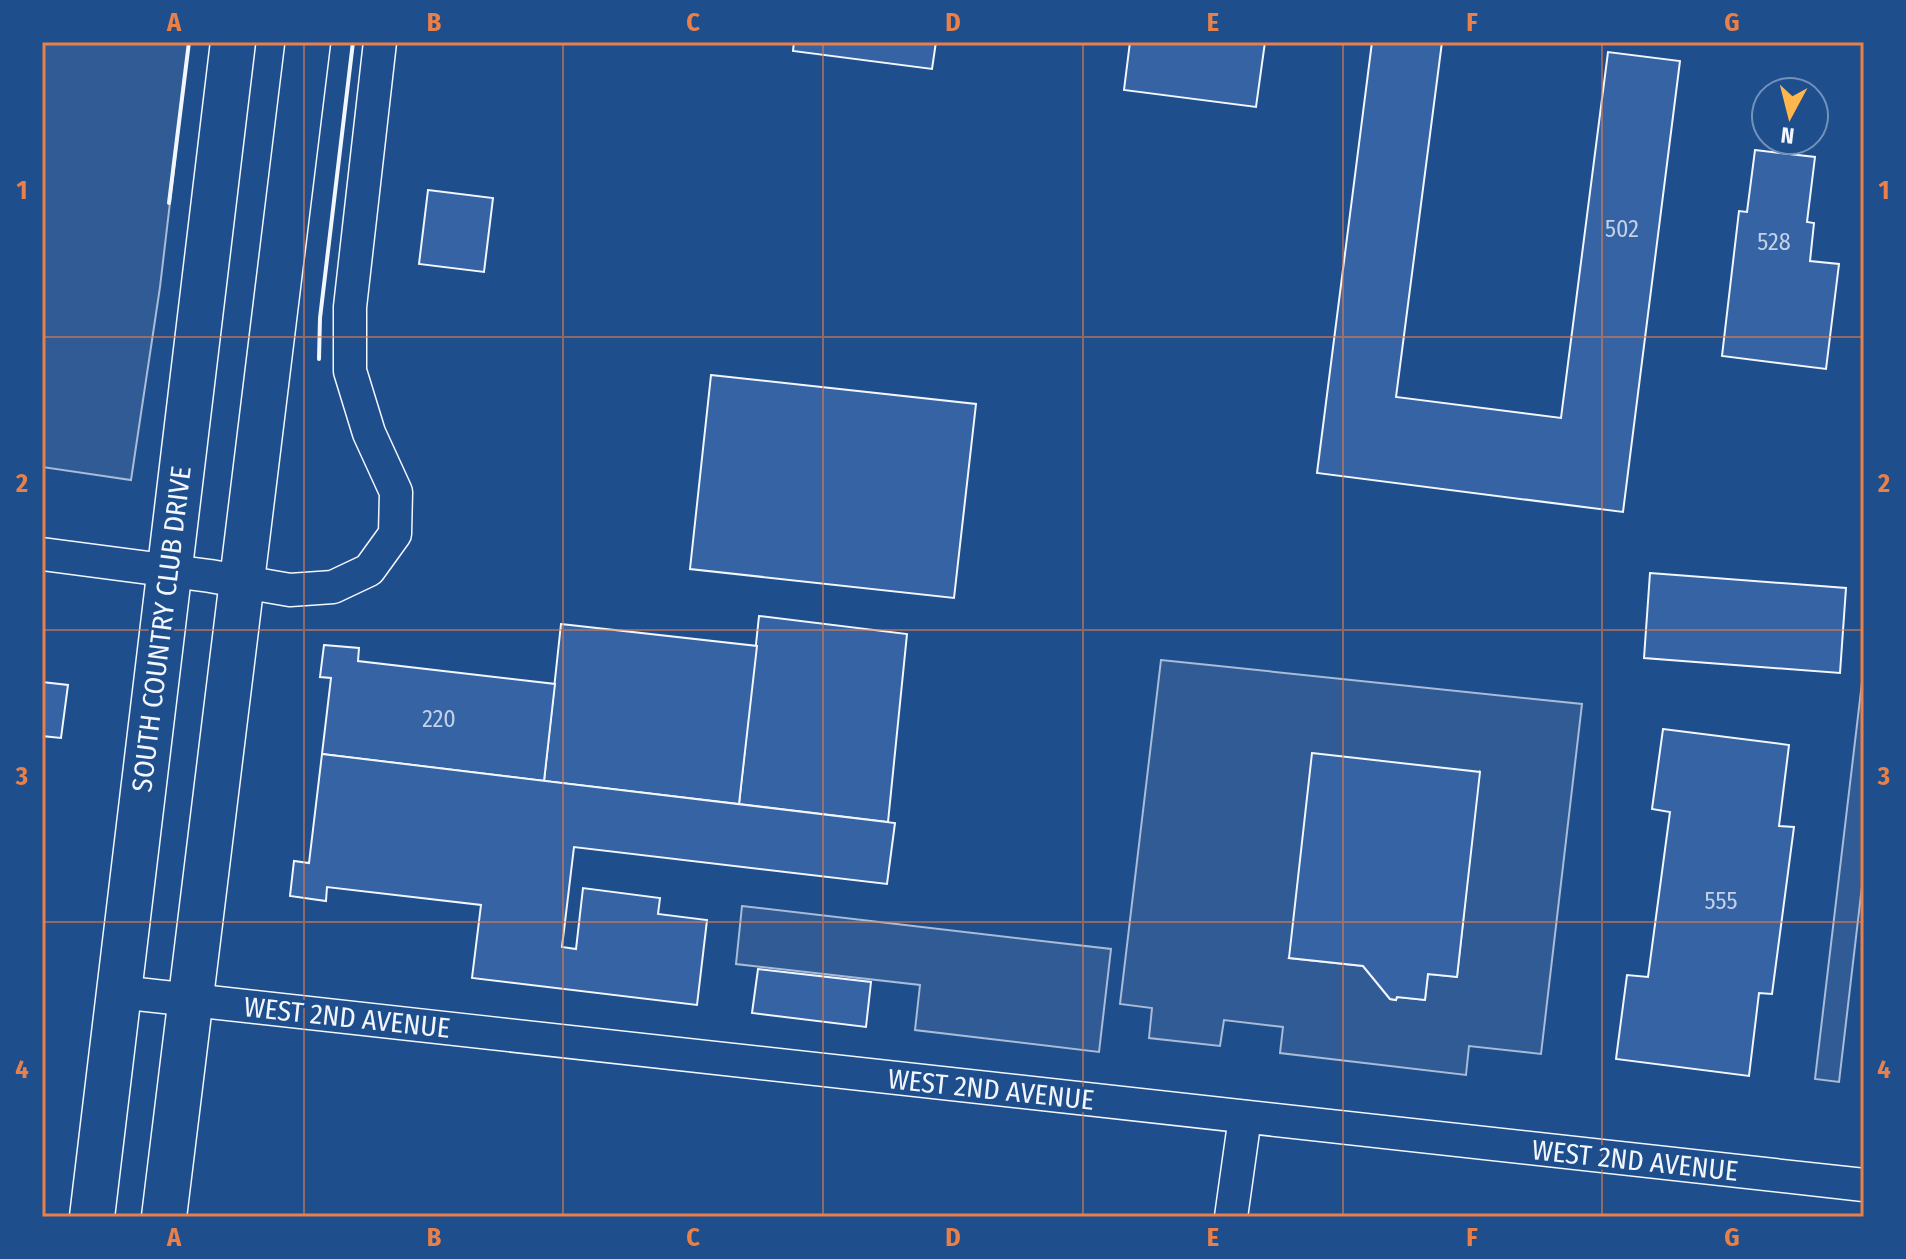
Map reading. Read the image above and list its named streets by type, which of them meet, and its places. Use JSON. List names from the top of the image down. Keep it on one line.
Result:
{"streets":{"main road":["SOUTH COUNTRY CLUB DRIVE"],"street":["WEST 2ND AVENUE"]},"crossings":[["SOUTH COUNTRY CLUB DRIVE","WEST 2ND AVENUE"]],"house_numbers":["502","528","220","555"],"north":"bottom","grid":{"columns":["A","B","C","D","E","F","G"],"rows":["1","2","3","4"]}}
